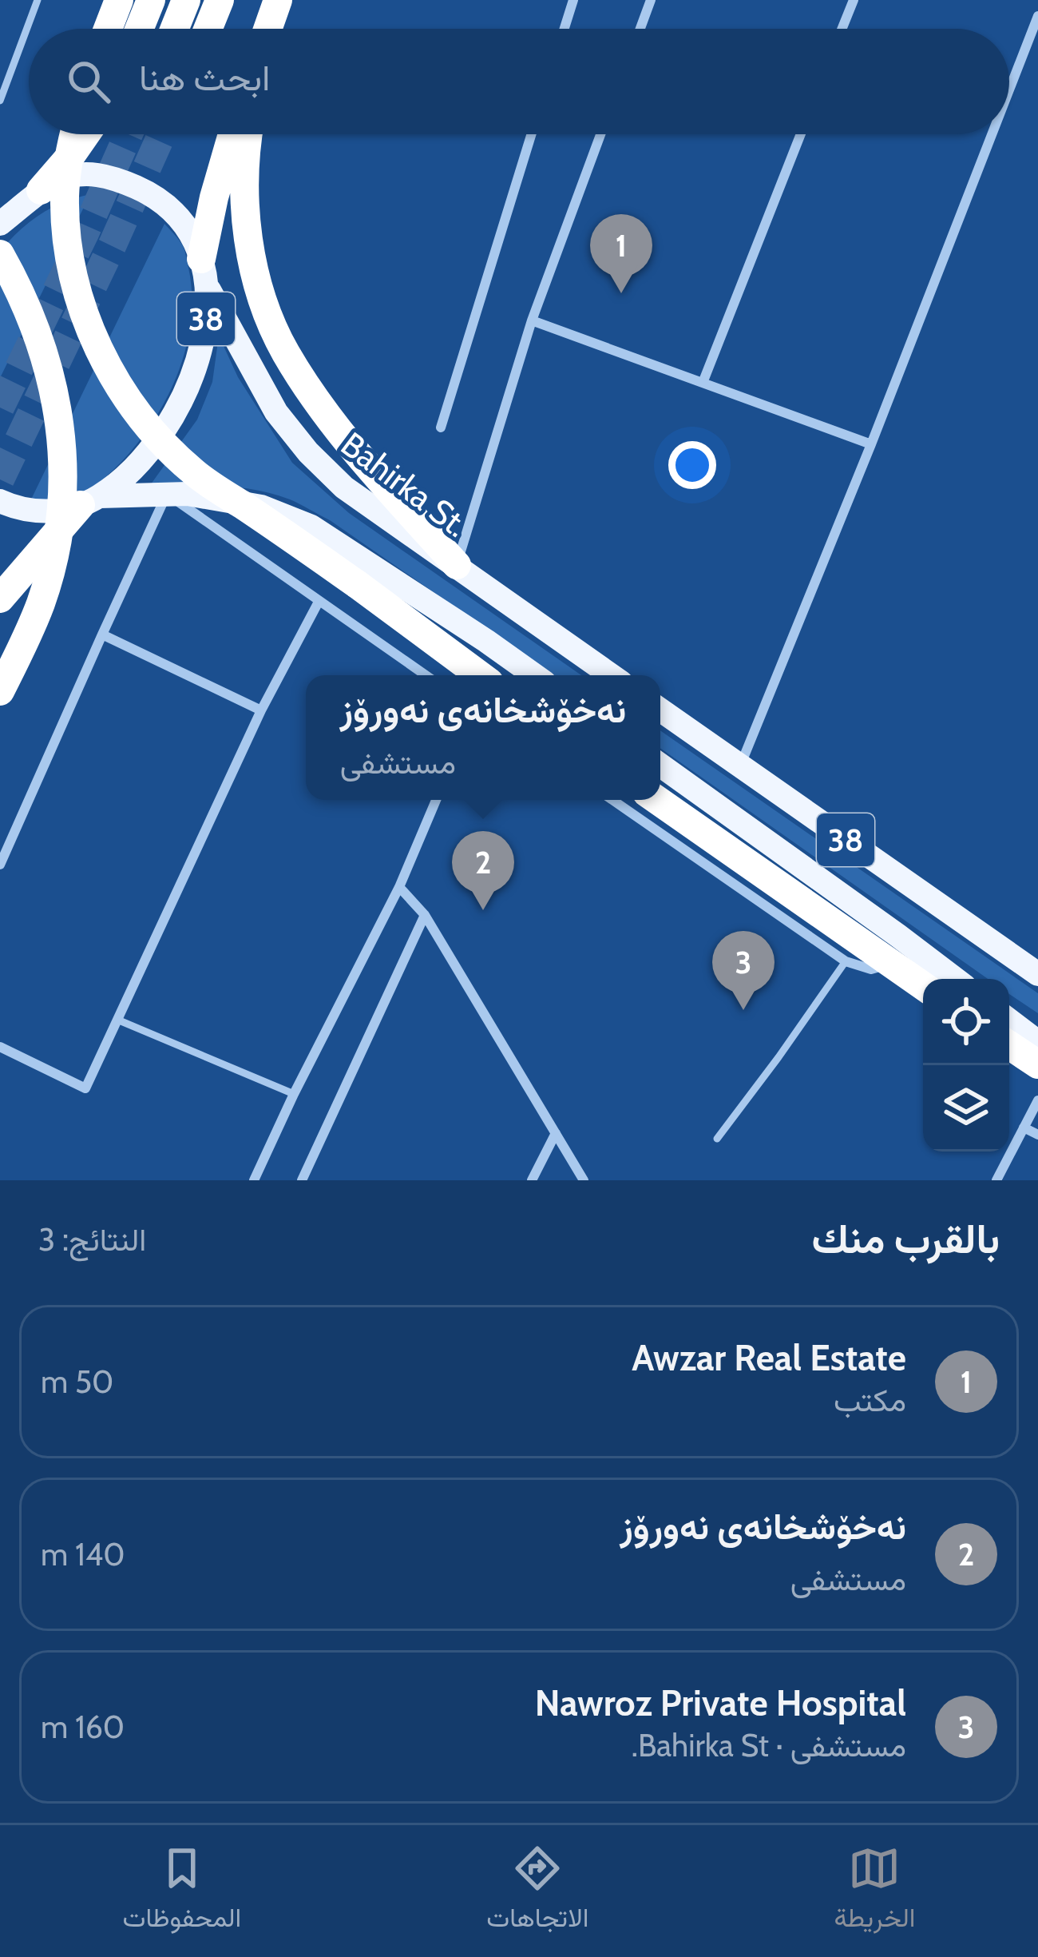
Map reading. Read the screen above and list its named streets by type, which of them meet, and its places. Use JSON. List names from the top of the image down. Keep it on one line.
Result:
{"streets":{"main road":["38","Bahirka St."]},"crossings":[["38","Bahirka St."]],"page":{"search":"ابحث هنا","pins":["1","2","3"],"popup":["نەخۆشخانەی نەورۆز","مستشفى"],"heading":["بالقرب منك","النتائج: 3"],"list":[{"mark":"1","name":"Awzar Real Estate","note":"مكتب","value":"50 m"},{"mark":"2","name":"نەخۆشخانەی نەورۆز","note":"مستشفى","value":"140 m"},{"mark":"3","name":"Nawroz Private Hospital","note":"مستشفى · Bahirka St.","value":"160 m"}],"nav":["الخريطة","الاتجاهات","المحفوظات"]}}
